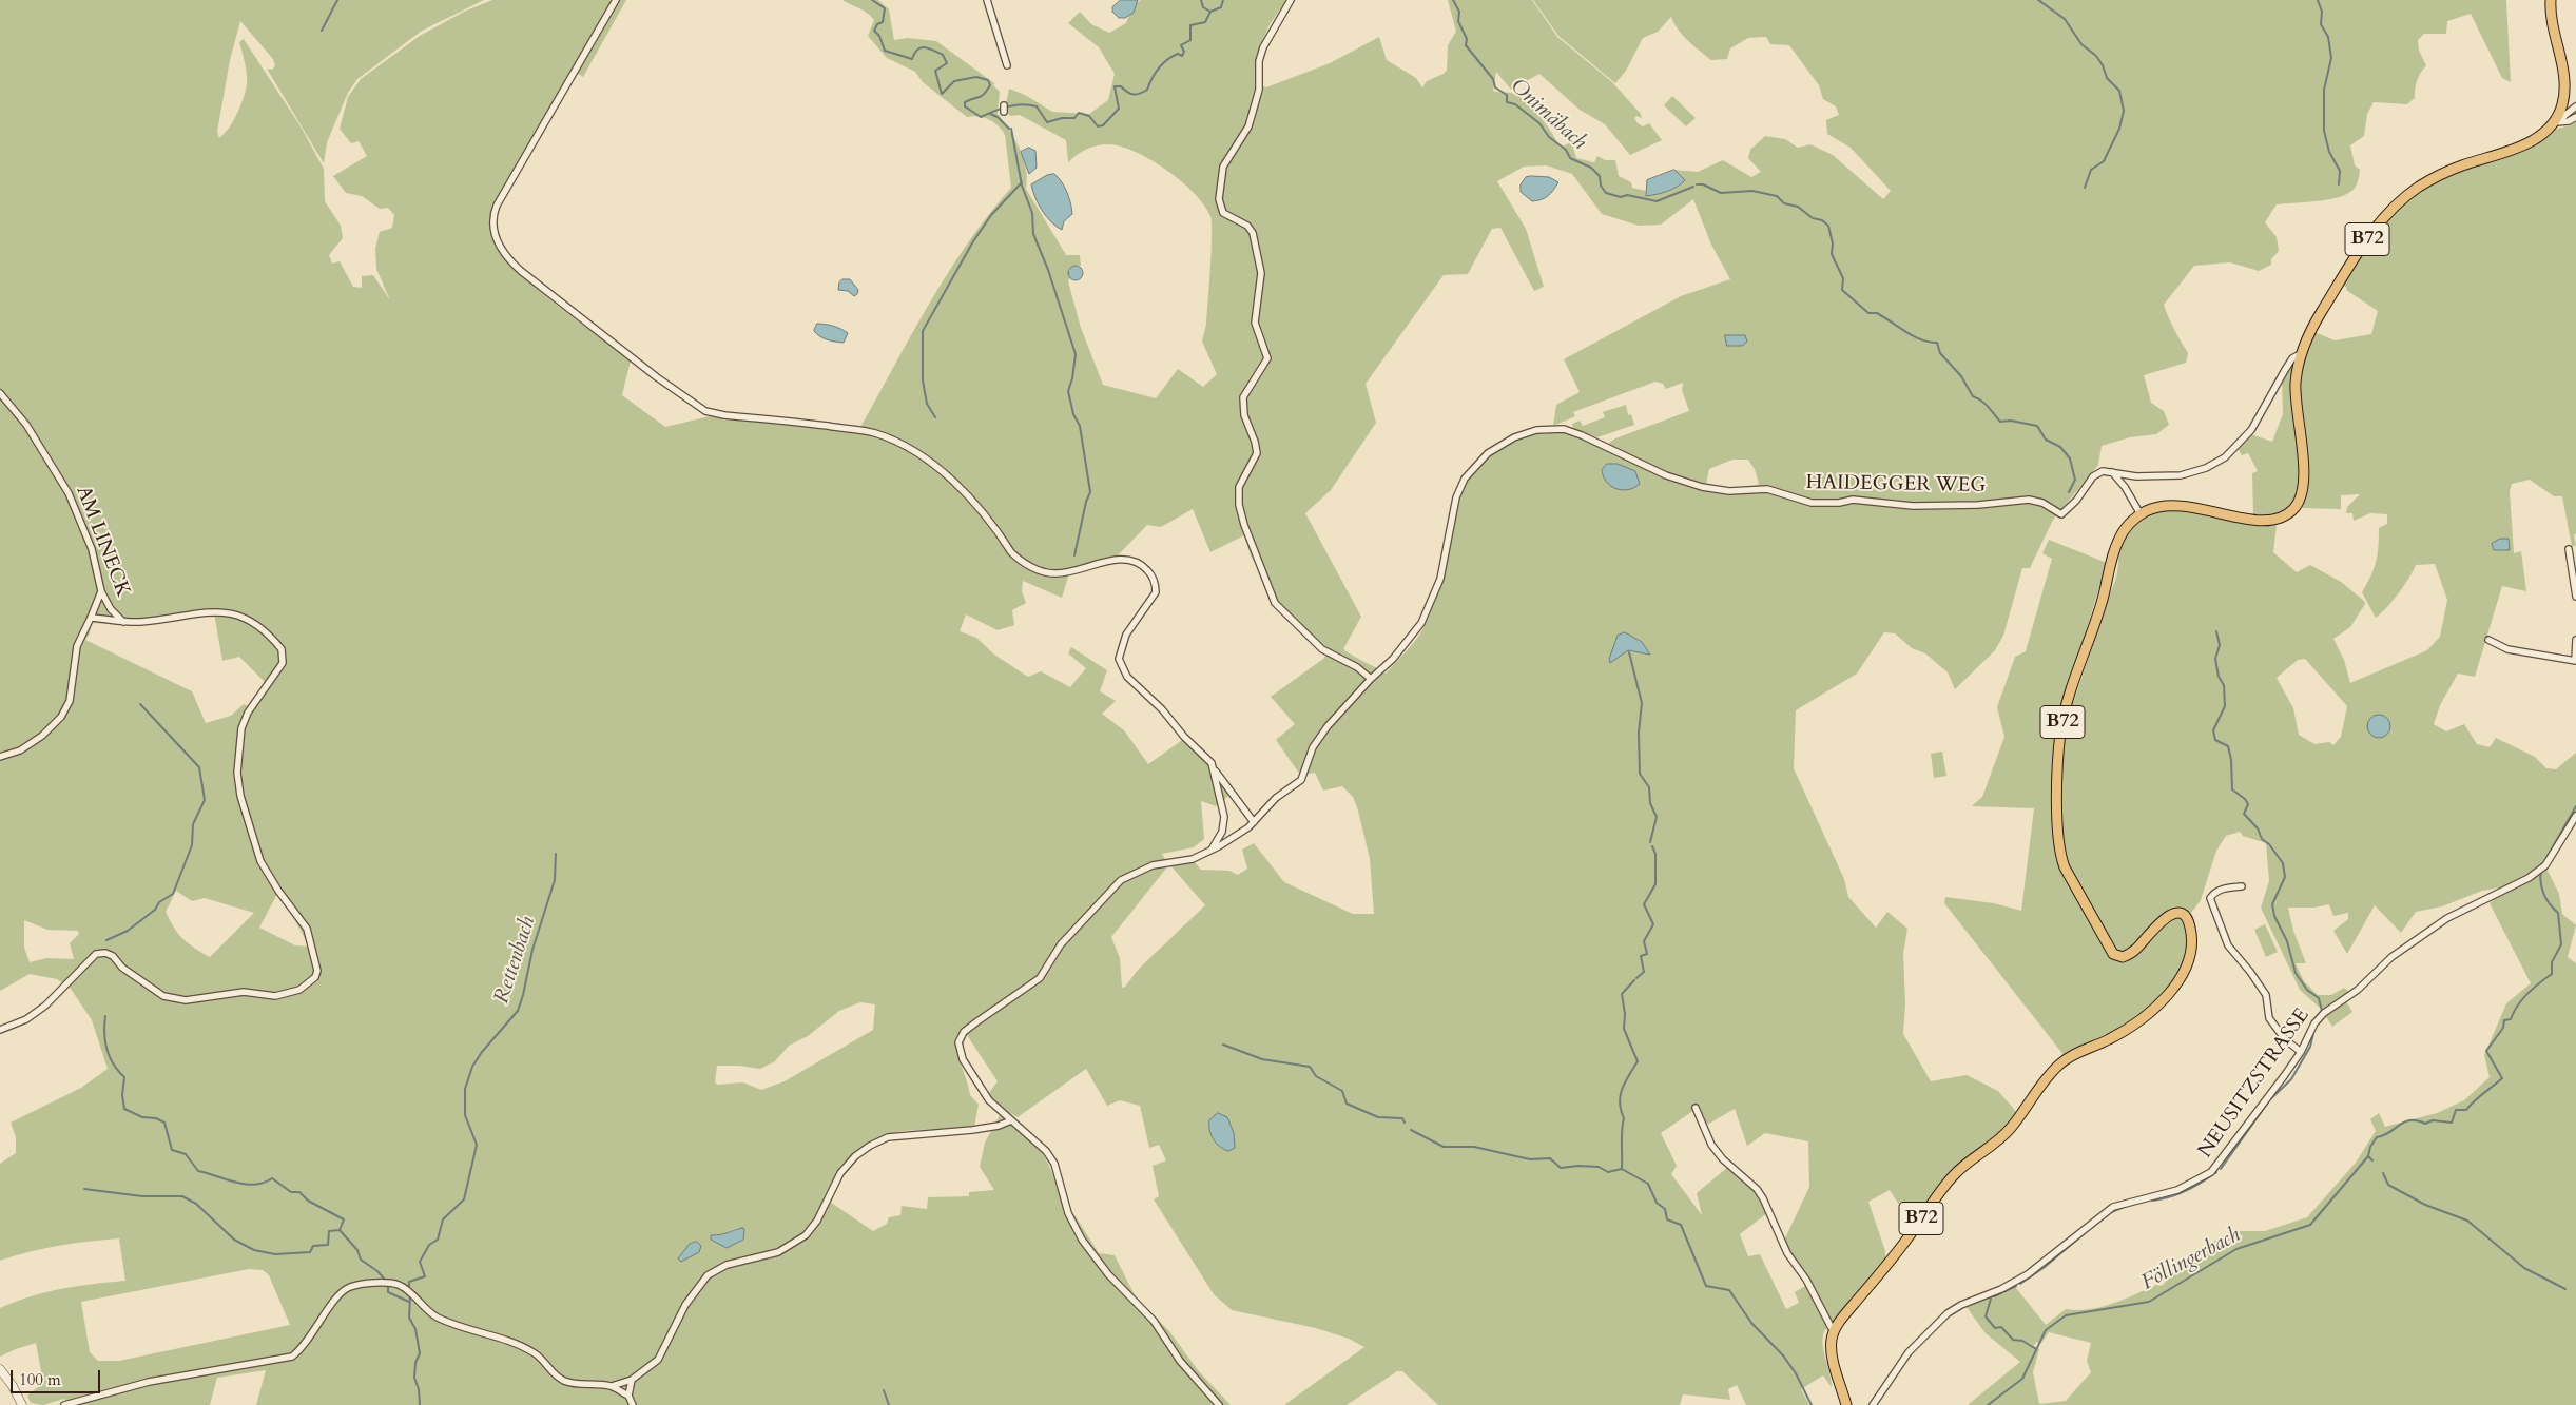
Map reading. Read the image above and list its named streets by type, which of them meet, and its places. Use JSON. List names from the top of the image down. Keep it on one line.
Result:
{"streets":{"main road":["B72"],"street":["HAIDEGGER WEG","AM LINECK","NEUSITZSTRASSE"]},"water":["Onimäbach","Rettenbach","Föllingerbach"],"scale_bar":"100 m"}
